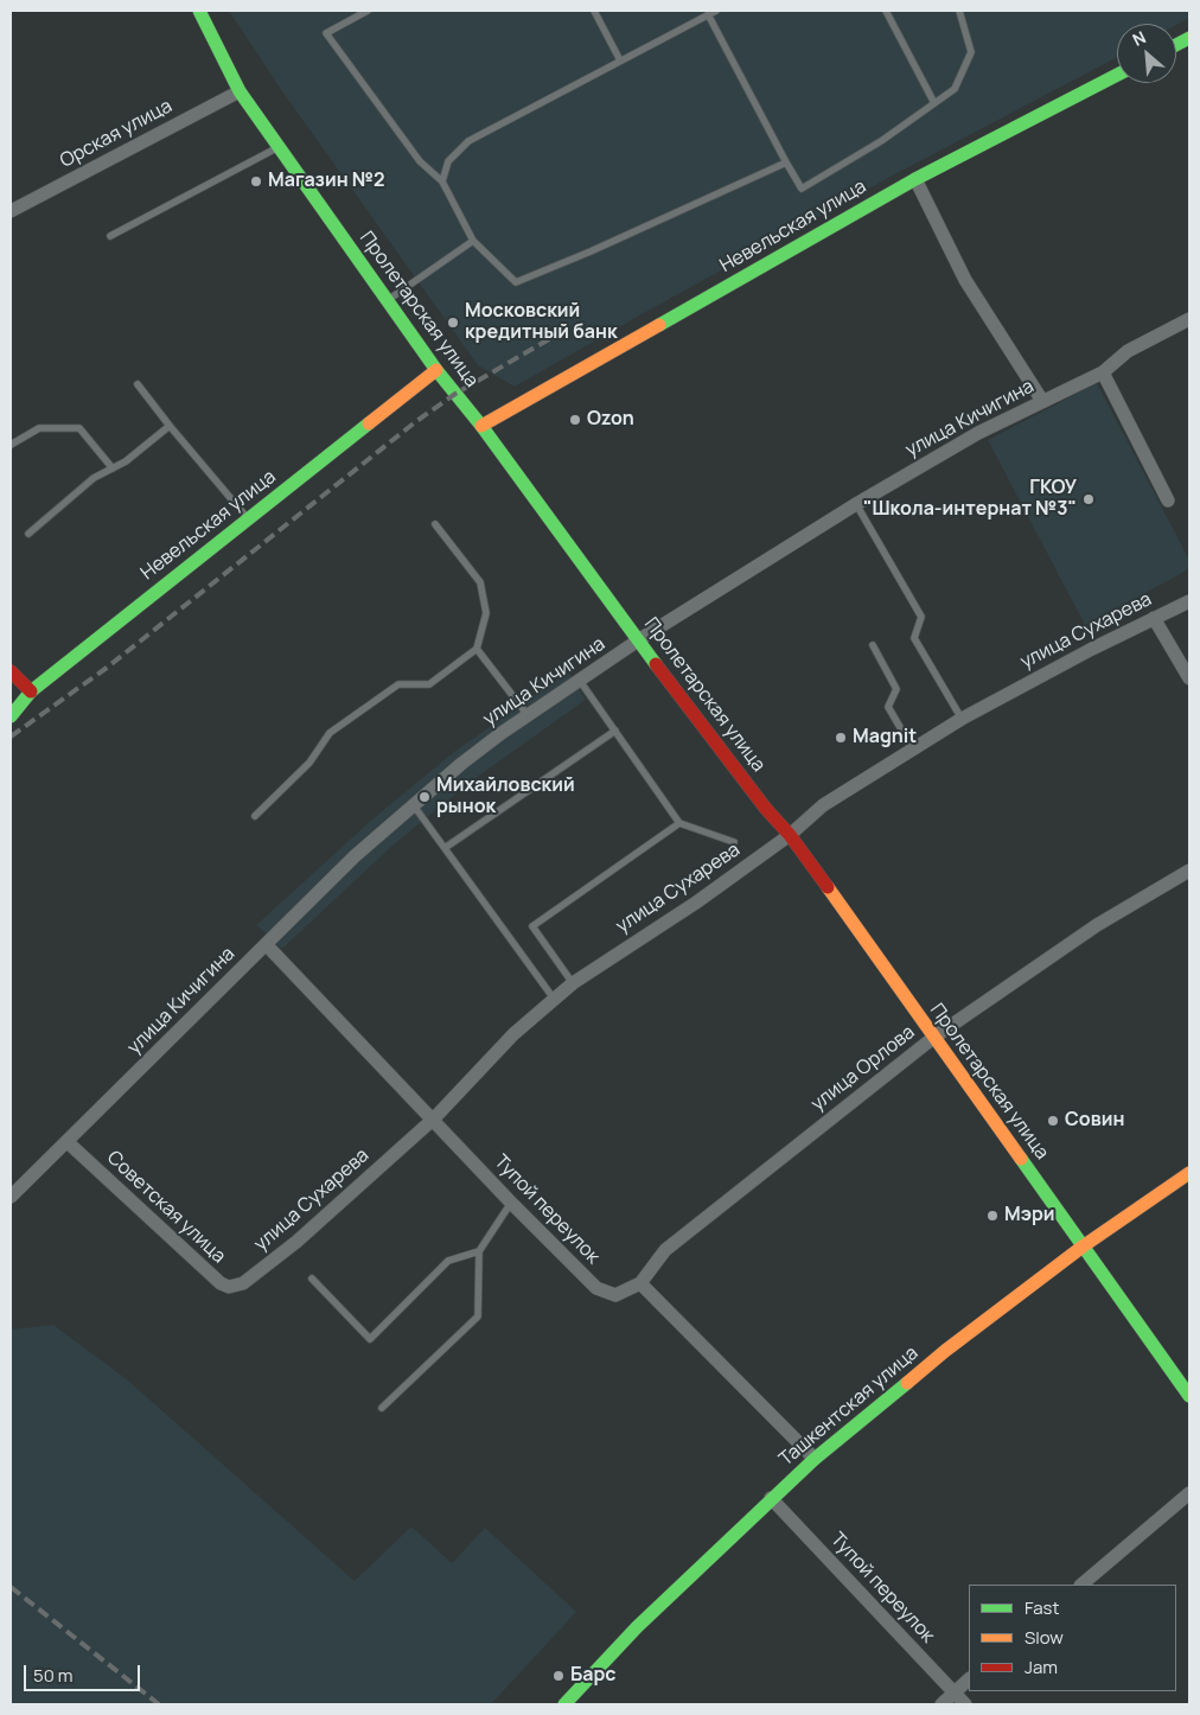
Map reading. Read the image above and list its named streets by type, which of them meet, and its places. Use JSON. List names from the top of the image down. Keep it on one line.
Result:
{"streets":{"street":["Орская улица","Невельская улица","Пролетарская улица","улица Кичигина","улица Сухарева","улица Орлова","Советская улица","Тупой переулок","Ташкентская улица"]},"crossings":[["Орская улица","Пролетарская улица"],["Невельская улица","Пролетарская улица"],["Пролетарская улица","улица Кичигина"],["Пролетарская улица","улица Сухарева"],["Пролетарская улица","улица Орлова"],["Пролетарская улица","Ташкентская улица"],["улица Кичигина","Советская улица"],["улица Кичигина","Тупой переулок"],["улица Сухарева","Советская улица"],["улица Сухарева","Тупой переулок"],["улица Орлова","Тупой переулок"],["Тупой переулок","Ташкентская улица"]],"places":["Магазин №2","Московский кредитный банк","Ozon","ГКОУ \"Школа-интернат №3\"","Magnit","Михайловский рынок","Совин","Мэри","Барс"],"legend":["Fast","Slow","Jam"],"scale_bar":"50 m","north":"top left"}
